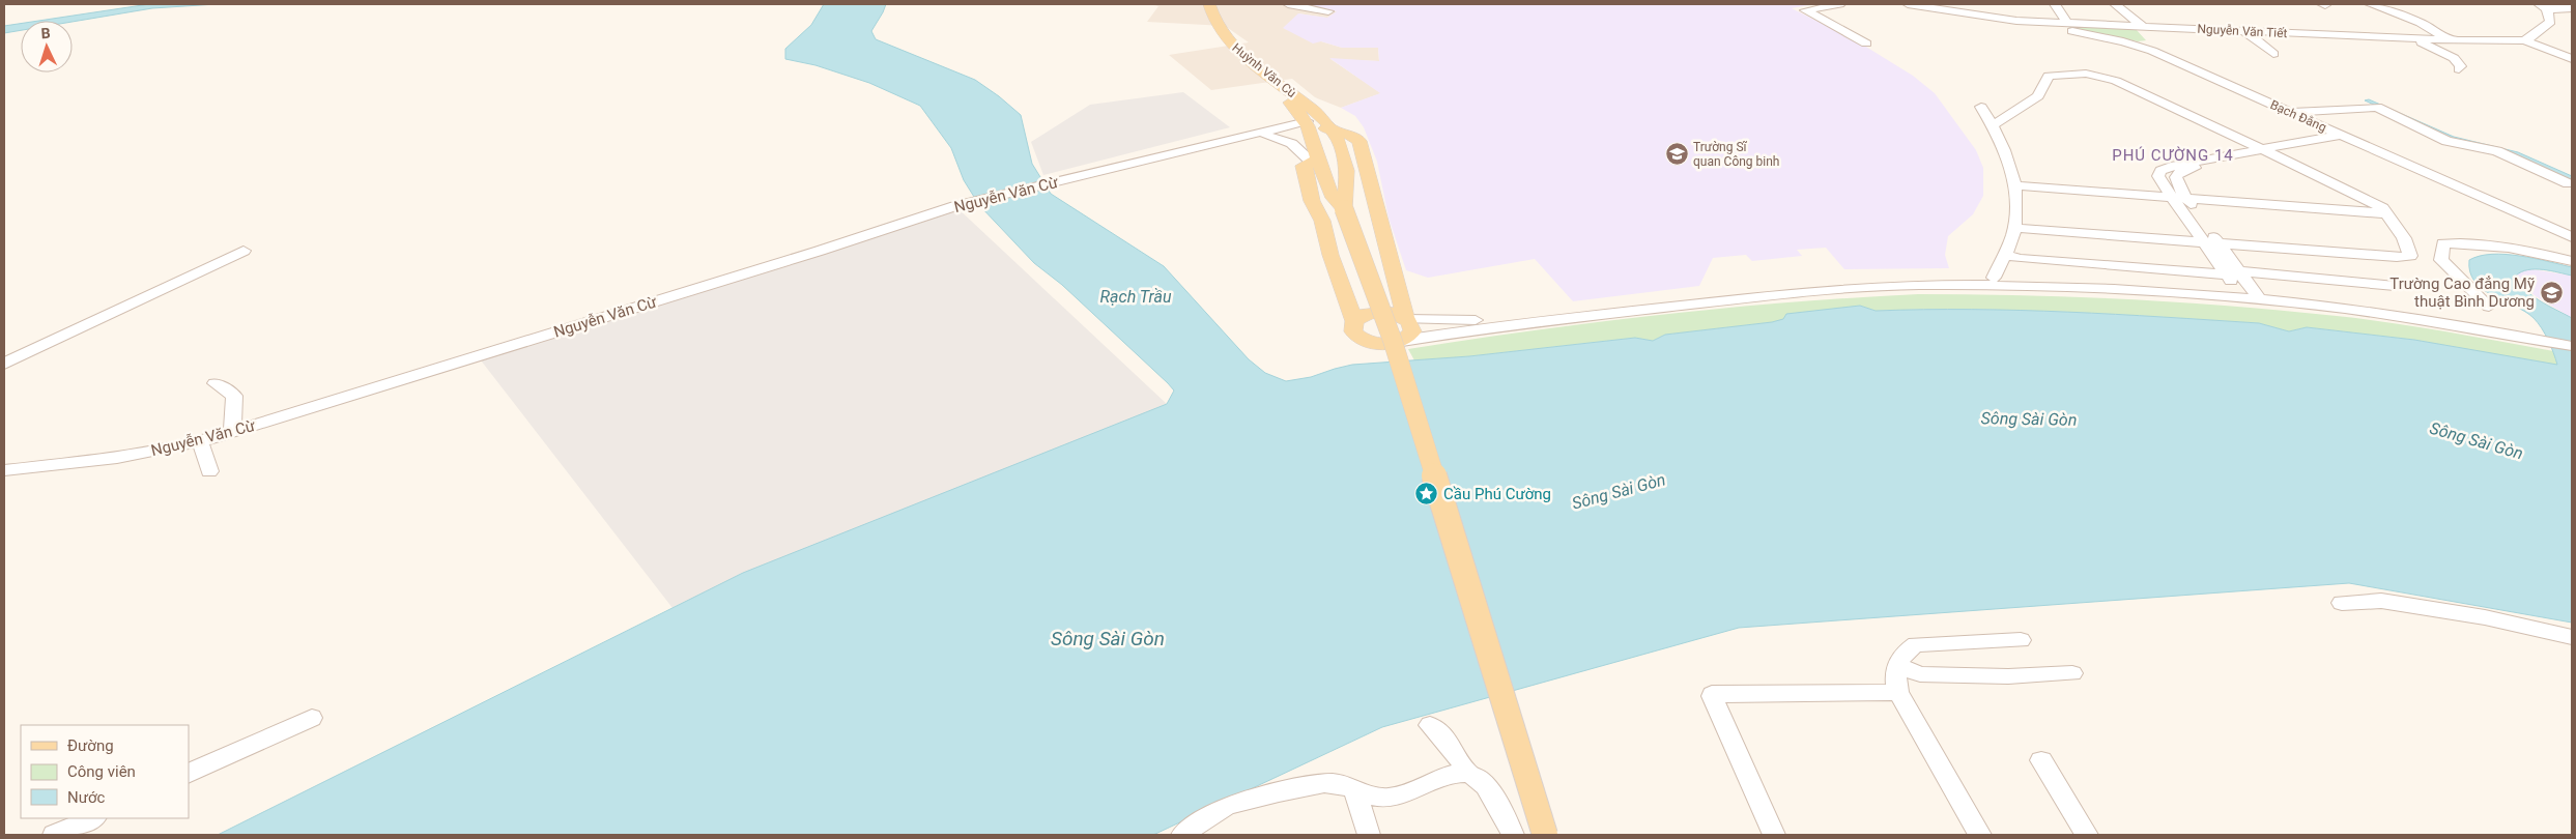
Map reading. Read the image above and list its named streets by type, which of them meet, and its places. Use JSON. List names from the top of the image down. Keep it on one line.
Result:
{"streets":{"main road":["Huỳnh Văn Cù"],"street":["Nguyễn Văn Tiết","Bạch Đằng","Nguyễn Văn Cừ"]},"crossings":[["Nguyễn Văn Tiết","Bạch Đằng"]],"districts":["PHÚ CƯỜNG 14"],"water":["Rạch Trầu","Sông Sài Gòn"],"places":{"school or university":["Trường Sĩ quan Công binh","Trường Cao đẳng Mỹ thuật Bình Dương"],"place":["Cầu Phú Cường"]},"legend":["Đường","Công viên","Nước"],"north":"top"}
